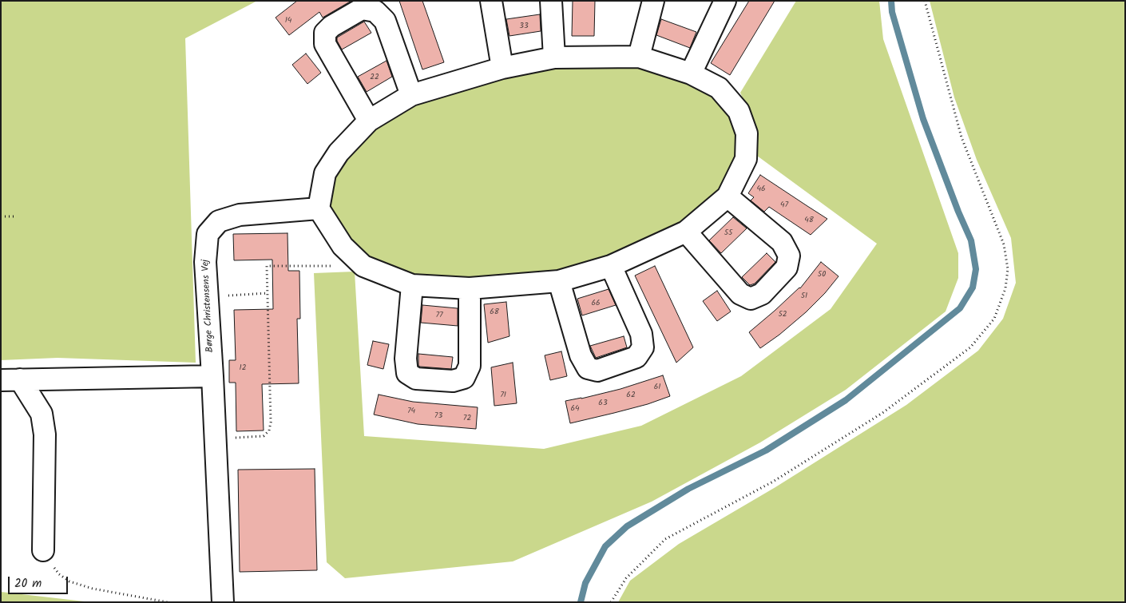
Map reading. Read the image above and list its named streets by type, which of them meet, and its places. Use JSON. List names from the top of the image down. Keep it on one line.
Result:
{"streets":{"street":["Børge Christensens Vej"]},"house_numbers":["14","33","22","46","47","48","55","50","51","66","68","52","77","12","61","71","62","63","64","74","73","72"],"scale_bar":"20 m"}
